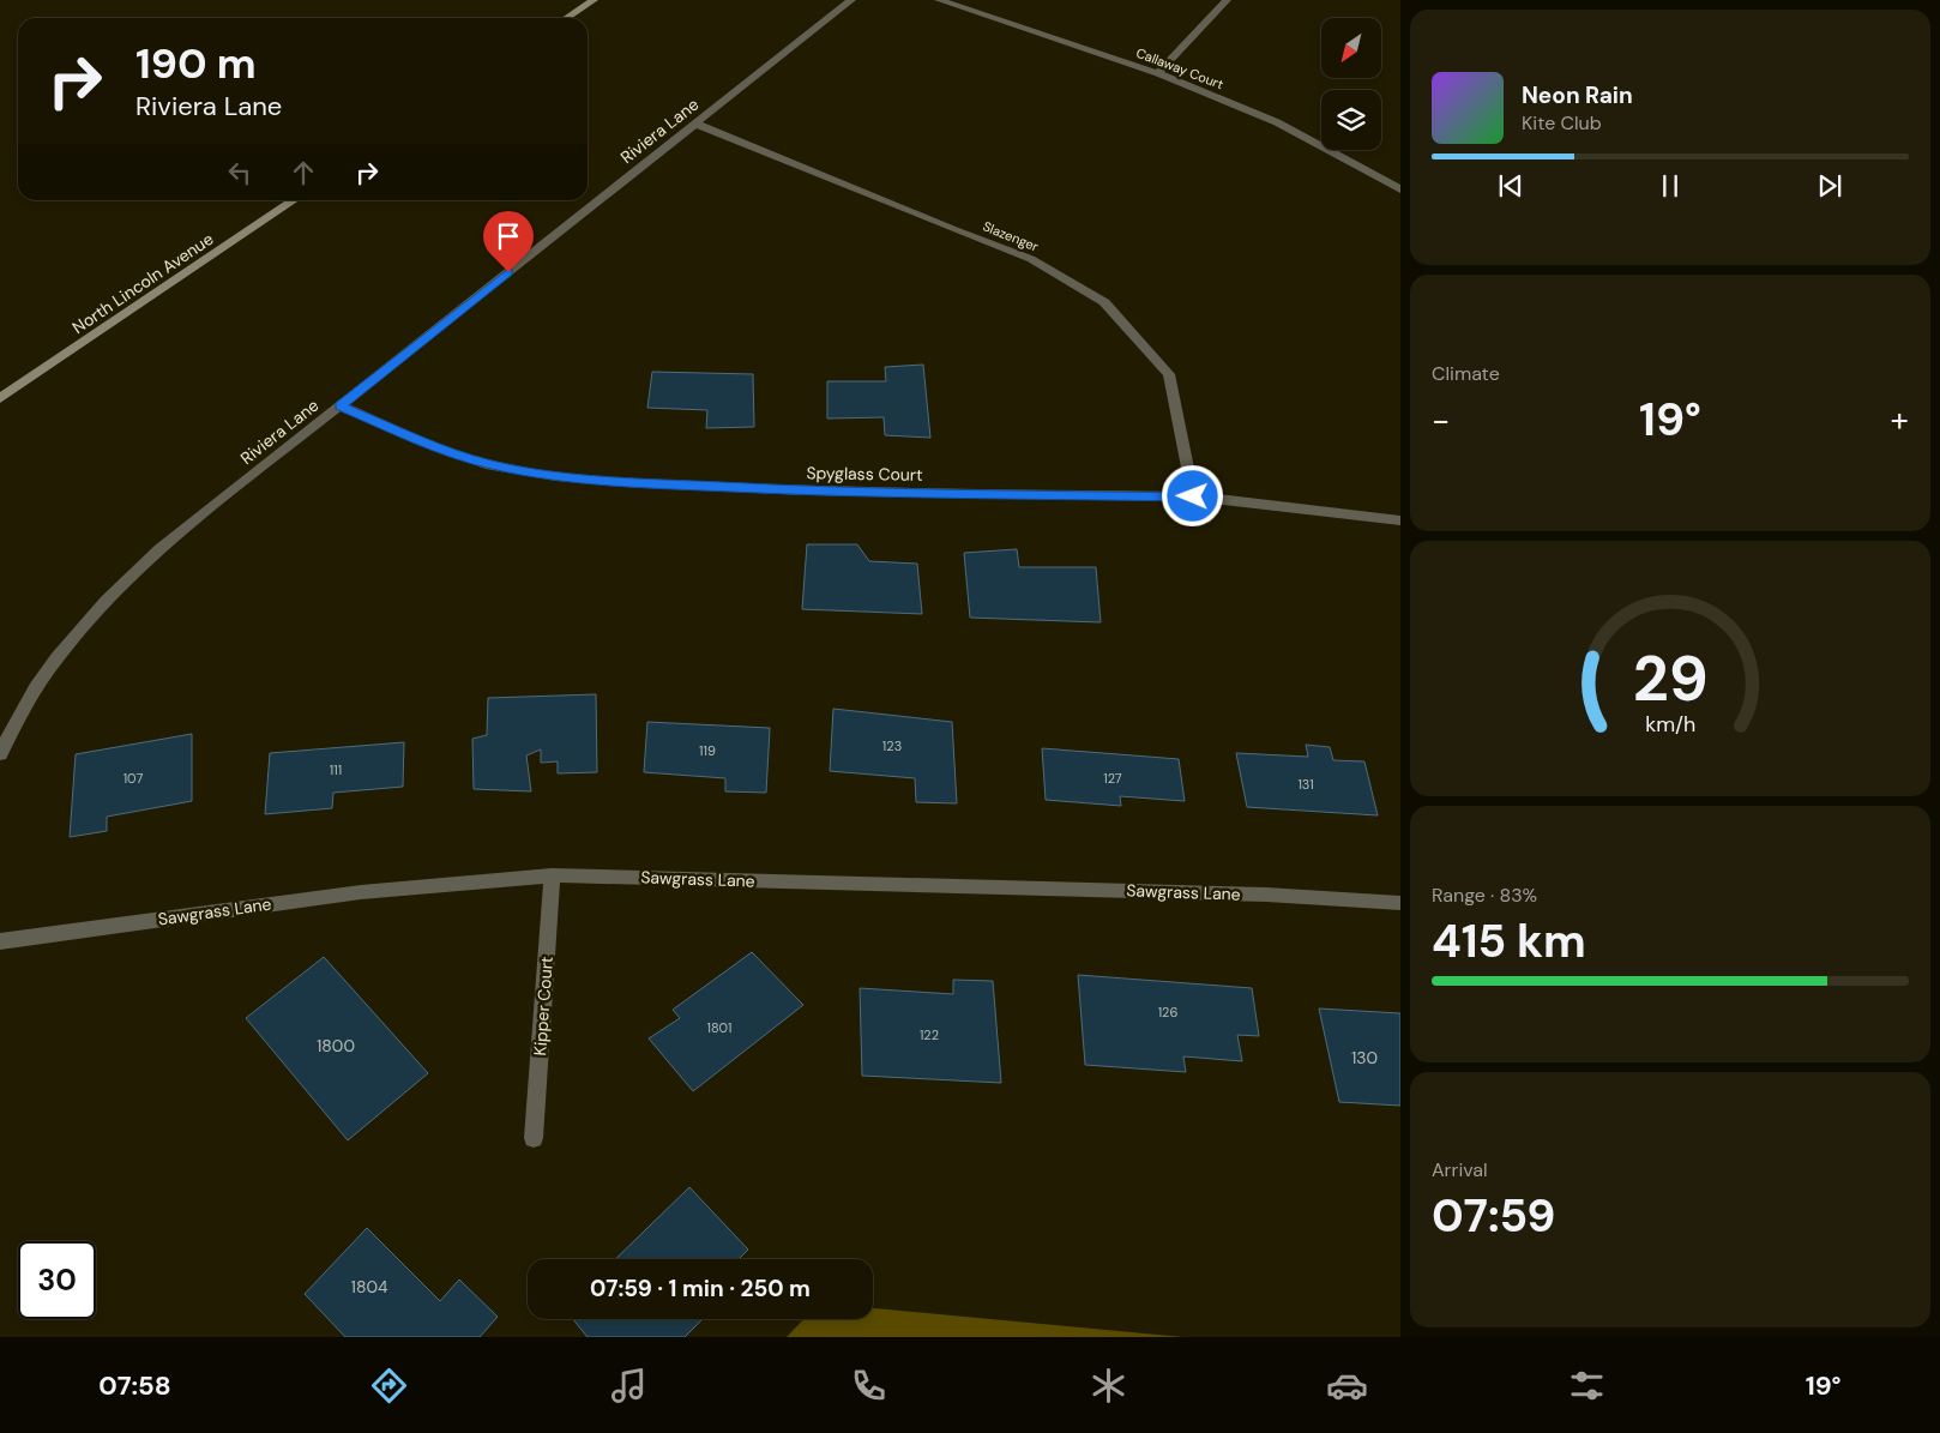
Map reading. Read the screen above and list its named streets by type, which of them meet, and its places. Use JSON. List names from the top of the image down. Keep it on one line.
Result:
{"streets":{"main road":["North Lincoln Avenue"],"street":["Callaway Court","Riviera Lane","Slazenger","Spyglass Court","Sawgrass Lane","Kipper Court"]},"crossings":[["Riviera Lane","Slazenger"],["Riviera Lane","Spyglass Court"],["Slazenger","Spyglass Court"],["Sawgrass Lane","Kipper Court"]],"house_numbers":["123","119","111","107","127","131","126","1801","122","1800","130","1804"],"north":"bottom left","page":{"turn":["190 m","Riviera Lane"],"song":["Neon Rain","Kite Club"],"tile":["Climate",["Range · 83%","415 km"],["Arrival","07:59"]],"heat":["−","19°","+"],"limit":"30","trip":"07:59 · 1 min · 250 m","tabs":["07:58","19°"],"gauge":["29","km/h"]}}
